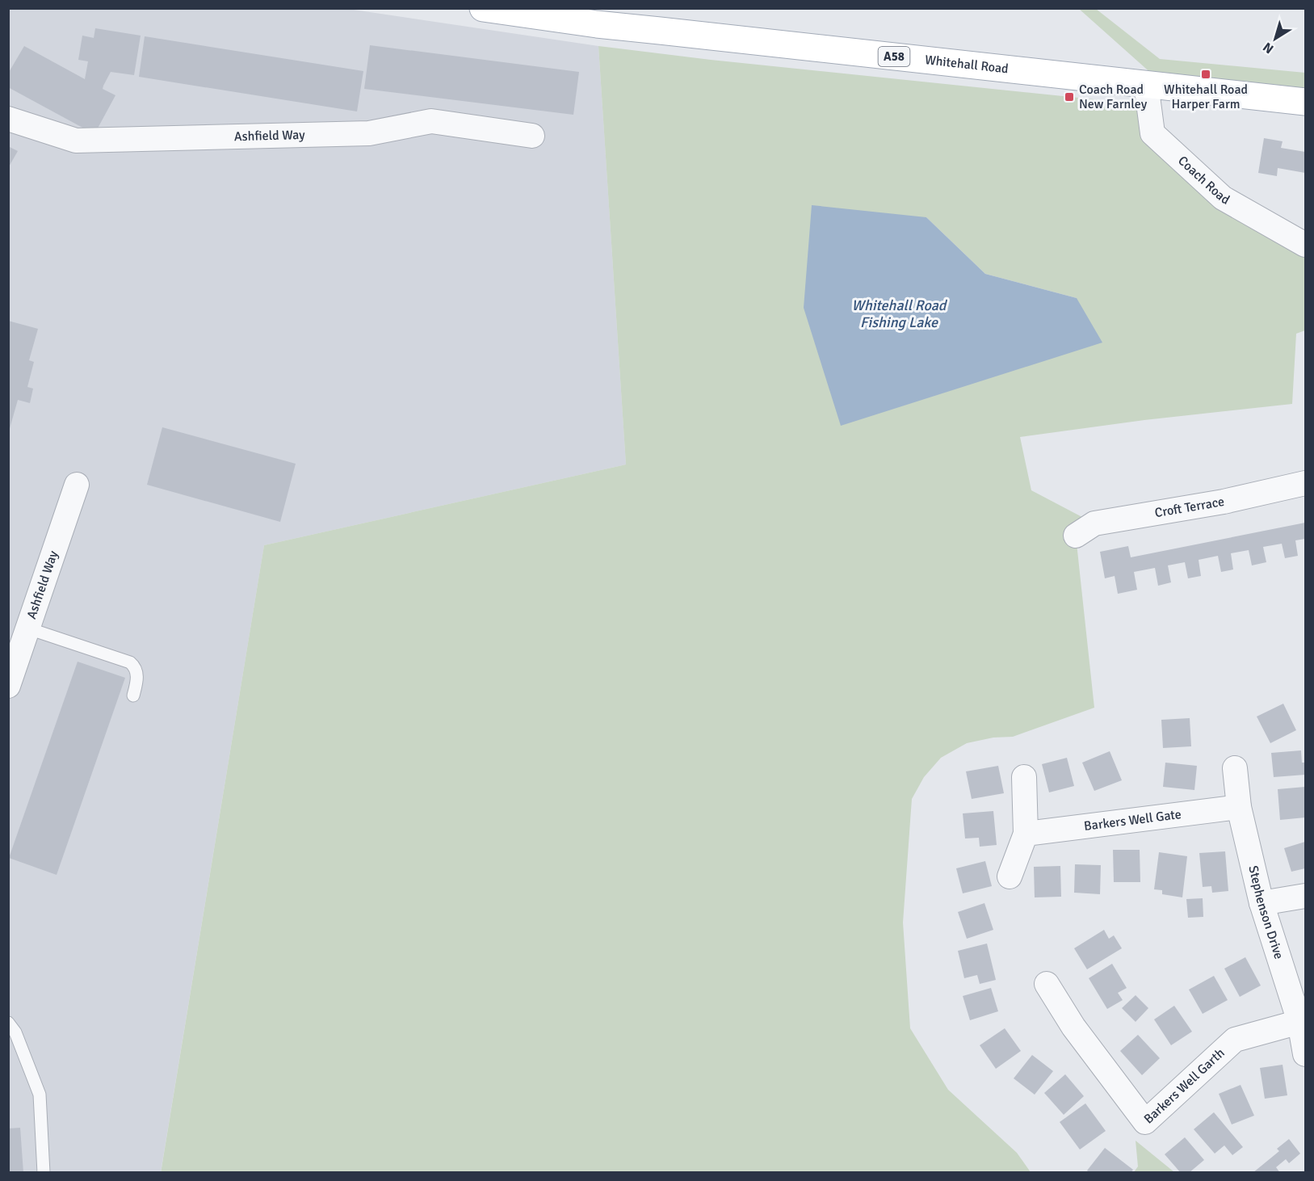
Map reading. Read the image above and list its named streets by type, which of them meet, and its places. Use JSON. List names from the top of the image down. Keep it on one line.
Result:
{"streets":{"main road":["A58","Whitehall Road"],"street":["Ashfield Way","Coach Road","Croft Terrace","Barkers Well Gate","Stephenson Drive","Barkers Well Garth"]},"crossings":[["Whitehall Road","Coach Road"],["Barkers Well Gate","Stephenson Drive"],["Stephenson Drive","Barkers Well Garth"]],"water":["Whitehall Road Fishing Lake"],"places":{"transit":["Whitehall Road Harper Farm","Coach Road New Farnley"]},"north":"bottom left"}
